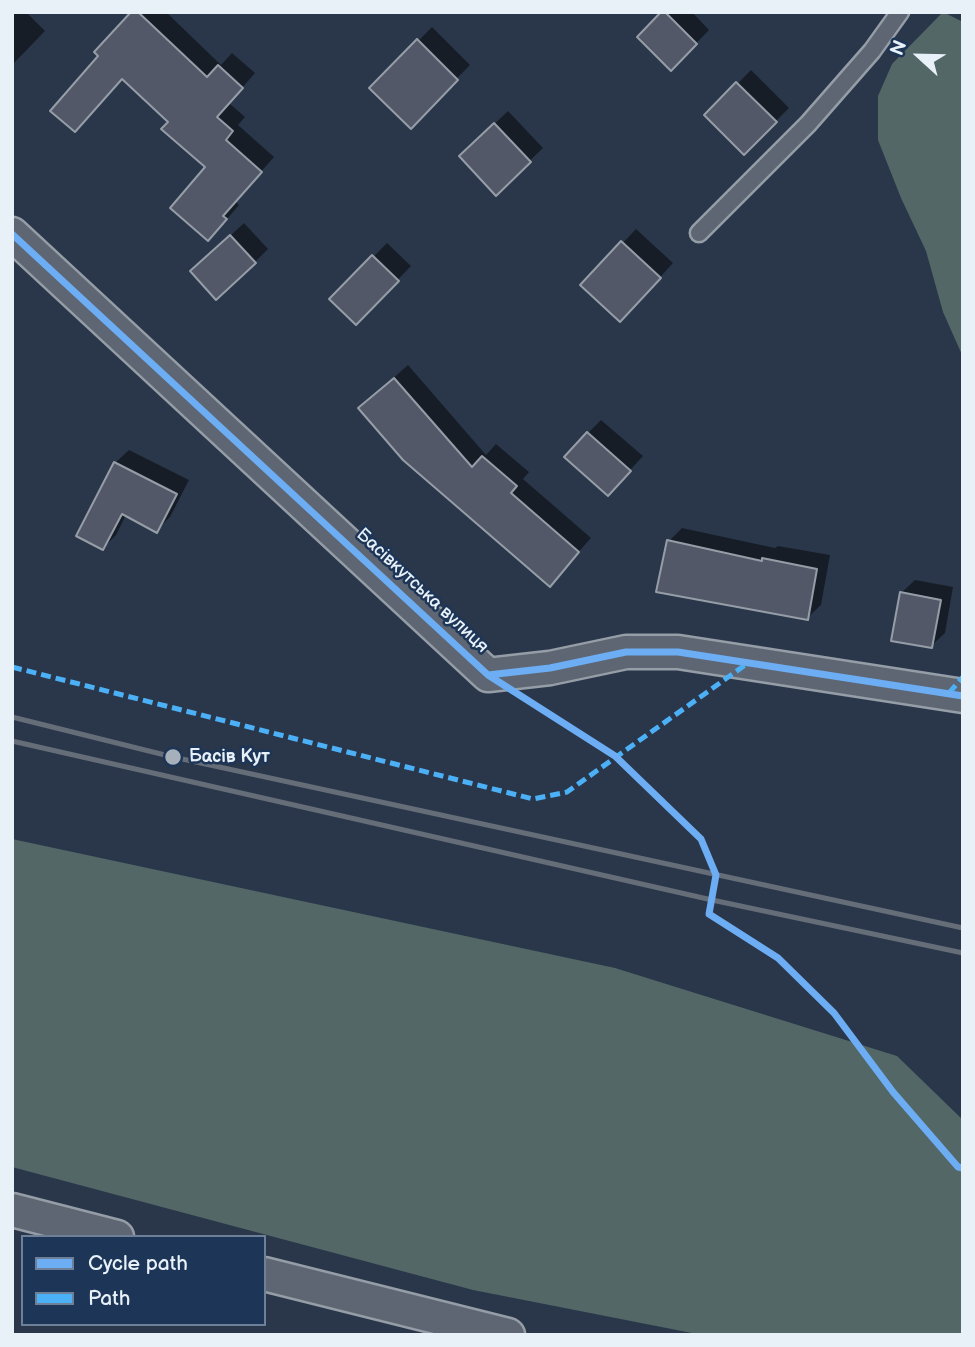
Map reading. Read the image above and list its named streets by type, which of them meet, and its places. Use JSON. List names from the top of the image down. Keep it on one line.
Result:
{"streets":{"street":["Басівкутська вулиця"]},"places":["Басів Кут"],"legend":["Cycle path","Path"],"north":"left"}
